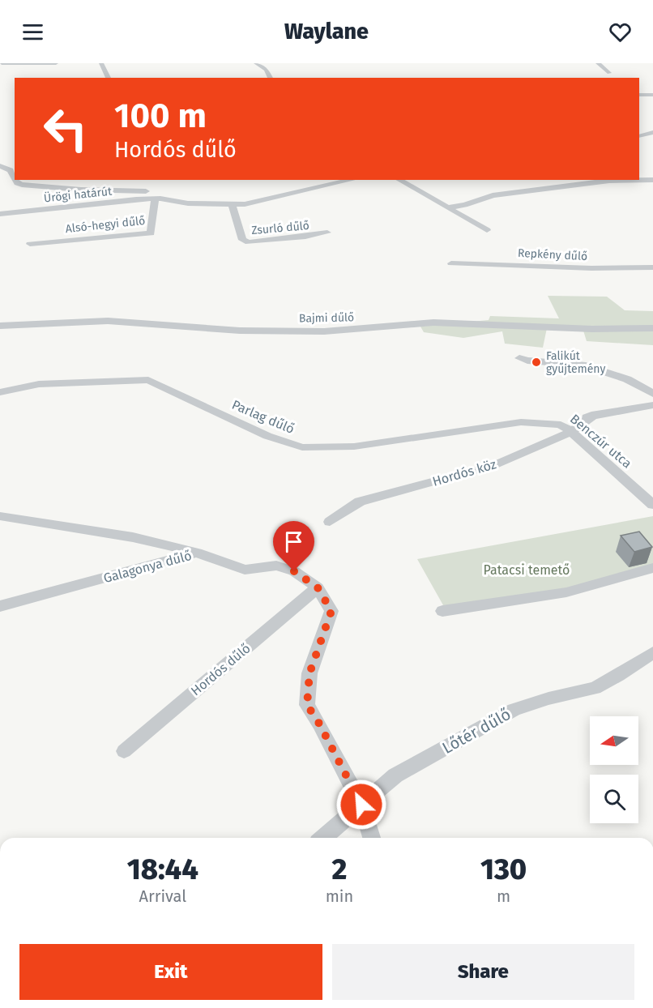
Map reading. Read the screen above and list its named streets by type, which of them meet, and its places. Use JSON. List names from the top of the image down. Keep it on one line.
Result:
{"streets":{"street":["Ürögi határút","Alsó-hegyi dűlő","Zsurló dűlő","Repkény dűlő","Bajmi dűlő","Parlag dűlő","Benczúr utca","Hordós köz","Galagonya dűlő","Hordós dűlő","Lőtér dűlő"]},"crossings":[["Ürögi határút","Alsó-hegyi dűlő"],["Ürögi határút","Zsurló dűlő"],["Parlag dűlő","Benczúr utca"],["Parlag dűlő","Hordós köz"],["Benczúr utca","Hordós köz"],["Galagonya dűlő","Hordós dűlő"]],"parks":["Patacsi temető"],"places":["Falikút gyűjtemény"],"north":"left","page":{"header":"Waylane","turn":["100 m","Hordós dűlő"],"eta":["18:44","Arrival","2","min","130","m"],"buttons":["Exit","Share"]}}
